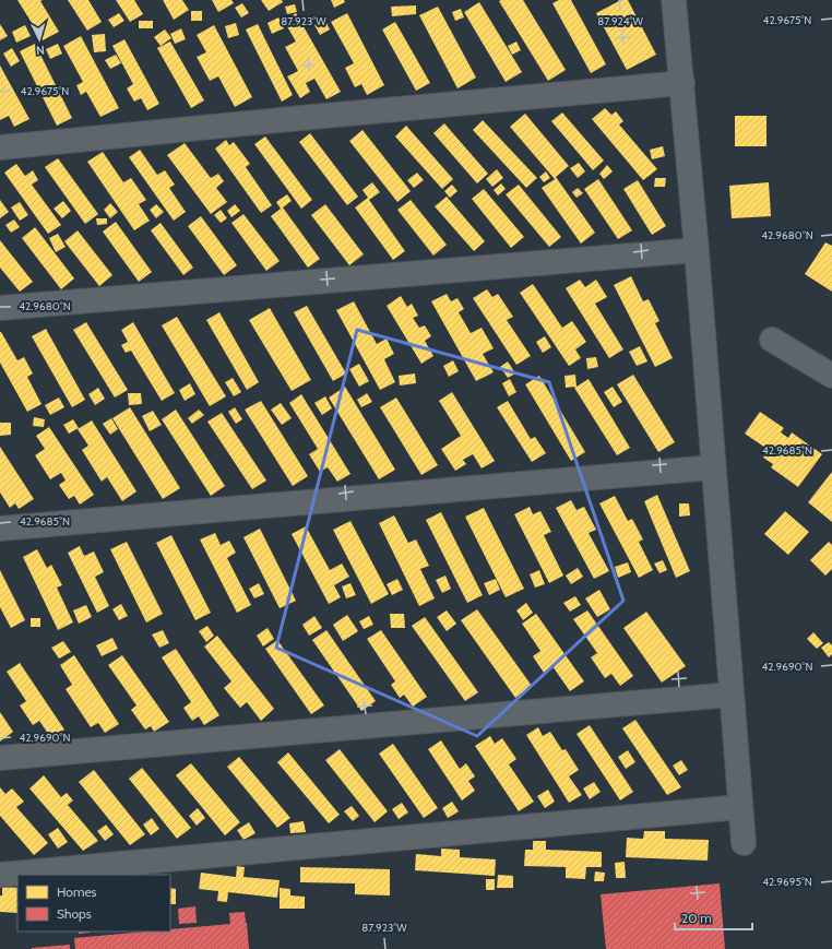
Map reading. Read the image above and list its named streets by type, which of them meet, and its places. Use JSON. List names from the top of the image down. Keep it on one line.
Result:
{"legend":["Homes","Shops"],"scale_bar":"20 m","north":"bottom","coordinates":["42.9675°N","87.923°W","87.924°W","42.9680°N","42.9685°N","42.9690°N","42.9695°N"]}
